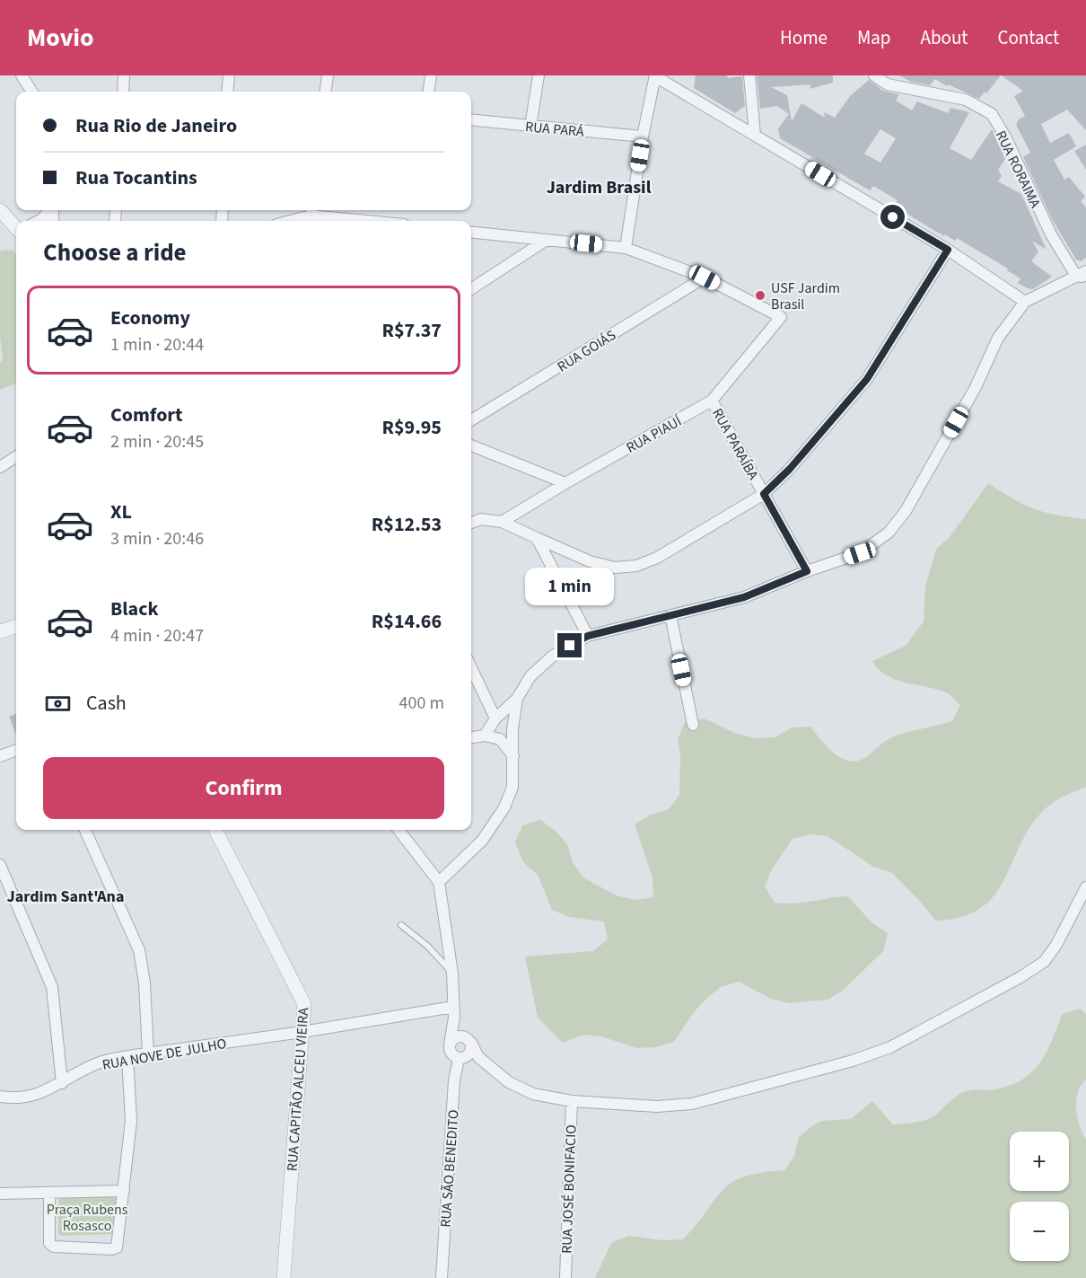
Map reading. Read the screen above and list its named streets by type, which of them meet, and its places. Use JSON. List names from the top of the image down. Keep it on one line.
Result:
{"streets":{"street":["RUA PARÁ","RUA RORAIMA","RUA GOIÁS","RUA PIAUÍ","RUA PARAÍBA","RUA NOVE DE JULHO","RUA CAPITÃO ALCEU VIEIRA","RUA SÃO BENEDITO","RUA JOSÉ BONIFACIO"]},"crossings":[["RUA GOIÁS","RUA PIAUÍ"],["RUA PIAUÍ","RUA PARAÍBA"],["RUA NOVE DE JULHO","RUA CAPITÃO ALCEU VIEIRA"]],"districts":["Jardim Brasil","Jardim Sant'Ana"],"parks":["Praça Rubens Rosasco"],"places":["USF Jardim Brasil"],"page":{"header":"Movio","nav":["Home","Map","About","Contact"],"banner":["Rua Rio de Janeiro","Rua Tocantins"],"heading":"Choose a ride","list":[{"name":"Economy","note":"1 min · 20:44","value":"R$7.37"},{"name":"Comfort","note":"2 min · 20:45","value":"R$9.95"},{"name":"XL","note":"3 min · 20:46","value":"R$12.53"},{"name":"Black","note":"4 min · 20:47","value":"R$14.66"}],"bubble":"1 min","pay":["Cash","400 m"],"buttons":"Confirm","map_buttons":["+","−"]}}
